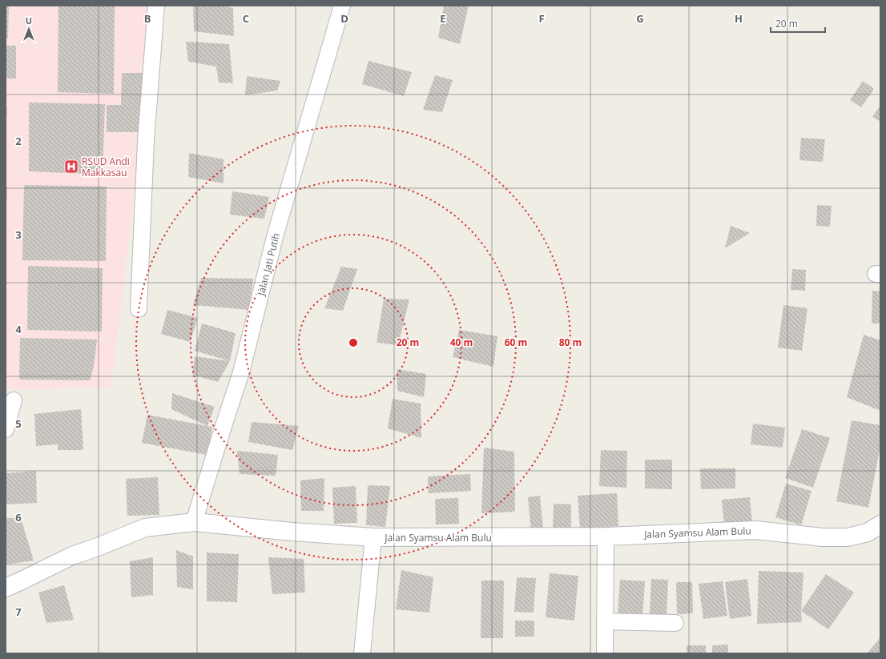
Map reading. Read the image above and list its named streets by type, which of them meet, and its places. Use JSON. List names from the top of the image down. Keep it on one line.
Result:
{"streets":{"street":["Jalan Jati Putih","Jalan Syamsu Alam Bulu"]},"crossings":[["Jalan Jati Putih","Jalan Syamsu Alam Bulu"]],"places":{"hospital":["RSUD Andi Makkasau"]},"scale_bar":"20 m","north":"top","grid":{"columns":["B","C","D","E","F","G","H"],"rows":["2","3","4","5","6","7"]},"rings":["20 m","40 m","60 m","80 m"]}
